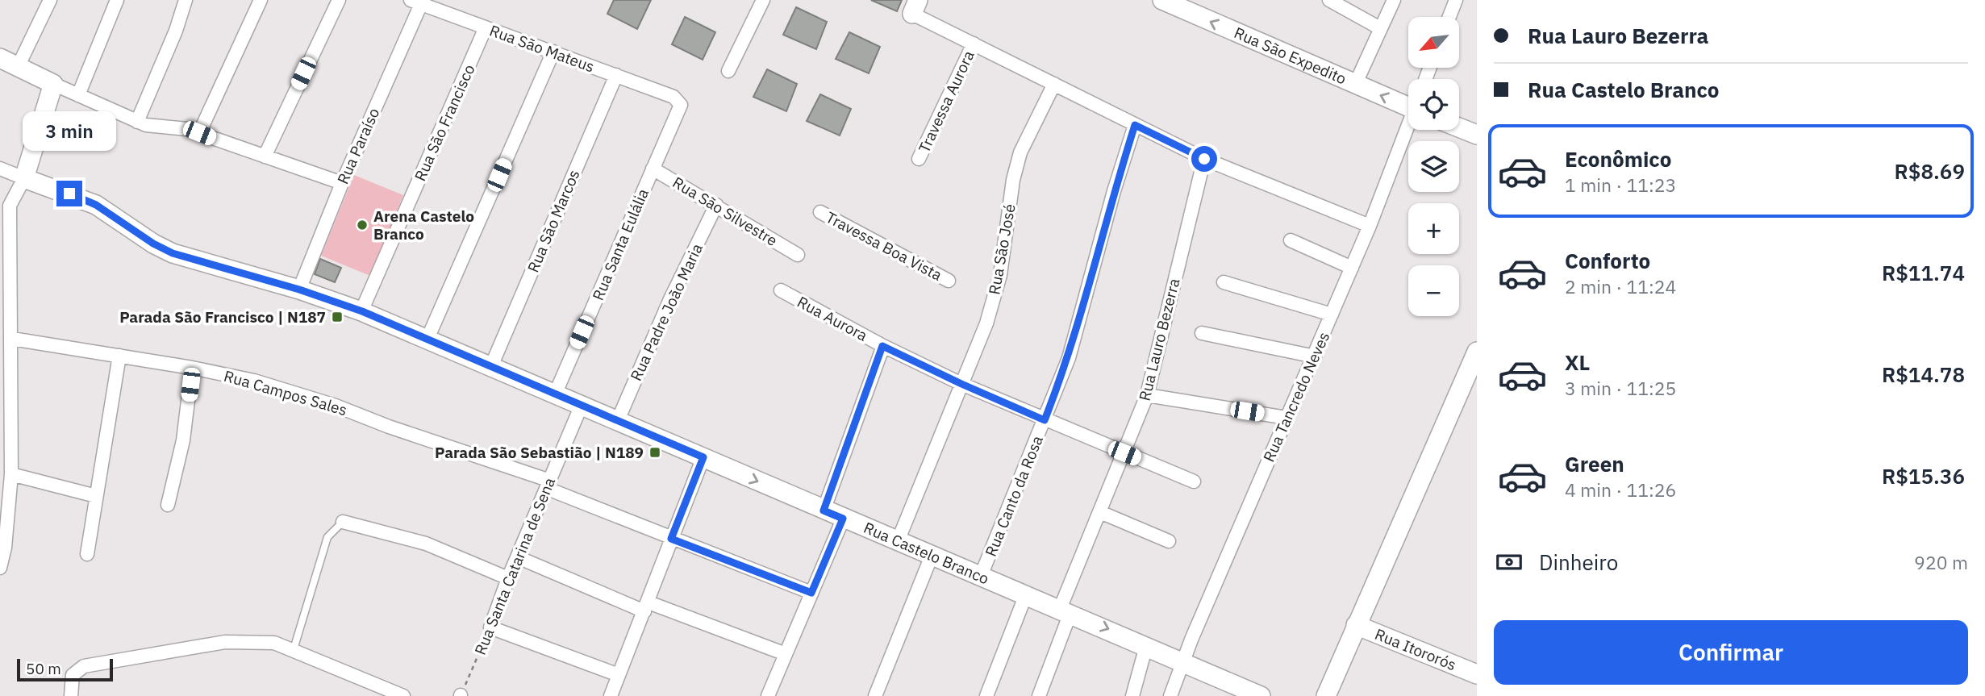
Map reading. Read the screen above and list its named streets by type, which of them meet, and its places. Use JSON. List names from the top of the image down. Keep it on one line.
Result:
{"streets":{"street":["Rua São Mateus","Rua São Expedito","Travessa Aurora","Rua São Francisco","Rua Paraíso","Rua São Silvestre","Rua São Marcos","Rua Santa Eulália","Travessa Boa Vista","Rua São José","Rua Padre João Maria","Rua Aurora","Rua Lauro Bezerra","Rua Campos Sales","Rua Tancredo Neves","Rua Canto da Rosa","Rua Castelo Branco","Rua Santa Catarina de Sena","Rua Itororós"]},"crossings":[["Rua São Mateus","Rua São Francisco"],["Rua São Mateus","Rua Paraíso"],["Rua São Mateus","Rua São Marcos"],["Rua São Mateus","Rua Santa Eulália"],["Rua São Francisco","Rua Castelo Branco"],["Rua Paraíso","Rua Castelo Branco"],["Rua São Silvestre","Rua Santa Eulália"],["Rua São Silvestre","Rua Padre João Maria"],["Rua São Marcos","Rua Castelo Branco"],["Rua Santa Eulália","Rua Castelo Branco"],["Rua São José","Rua Aurora"],["Rua São José","Rua Castelo Branco"],["Rua Padre João Maria","Rua Castelo Branco"],["Rua Aurora","Rua Lauro Bezerra"],["Rua Aurora","Rua Canto da Rosa"],["Rua Lauro Bezerra","Rua Castelo Branco"],["Rua Campos Sales","Rua Santa Catarina de Sena"],["Rua Tancredo Neves","Rua Castelo Branco"],["Rua Canto da Rosa","Rua Castelo Branco"],["Rua Castelo Branco","Rua Santa Catarina de Sena"]],"places":{"other":["Arena Castelo Branco"],"transit":["Parada São Francisco | N187","Parada São Sebastião | N189"]},"scale_bar":"50 m","north":"bottom left","page":{"banner":["Rua Lauro Bezerra","Rua Castelo Branco"],"map_buttons":["+","−"],"bubble":"3 min","list":[{"name":"Econômico","note":"1 min · 11:23","value":"R$8.69"},{"name":"Conforto","note":"2 min · 11:24","value":"R$11.74"},{"name":"XL","note":"3 min · 11:25","value":"R$14.78"},{"name":"Green","note":"4 min · 11:26","value":"R$15.36"}],"pay":["Dinheiro","920 m"],"buttons":"Confirmar","scale":"50 m"}}
